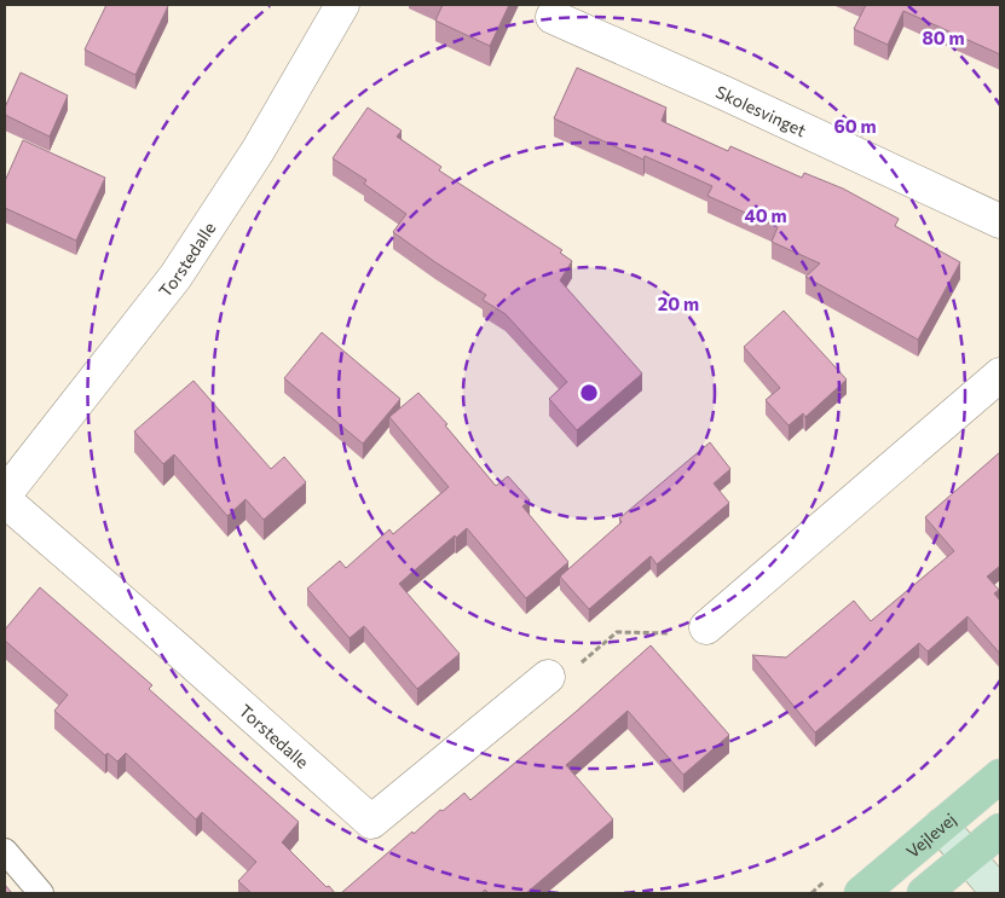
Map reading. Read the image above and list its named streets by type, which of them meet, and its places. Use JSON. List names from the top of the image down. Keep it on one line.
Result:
{"streets":{"main road":["Vejlevej"],"street":["Skolesvinget","Torstedalle"]},"rings":["80 m","60 m","40 m","20 m"]}
